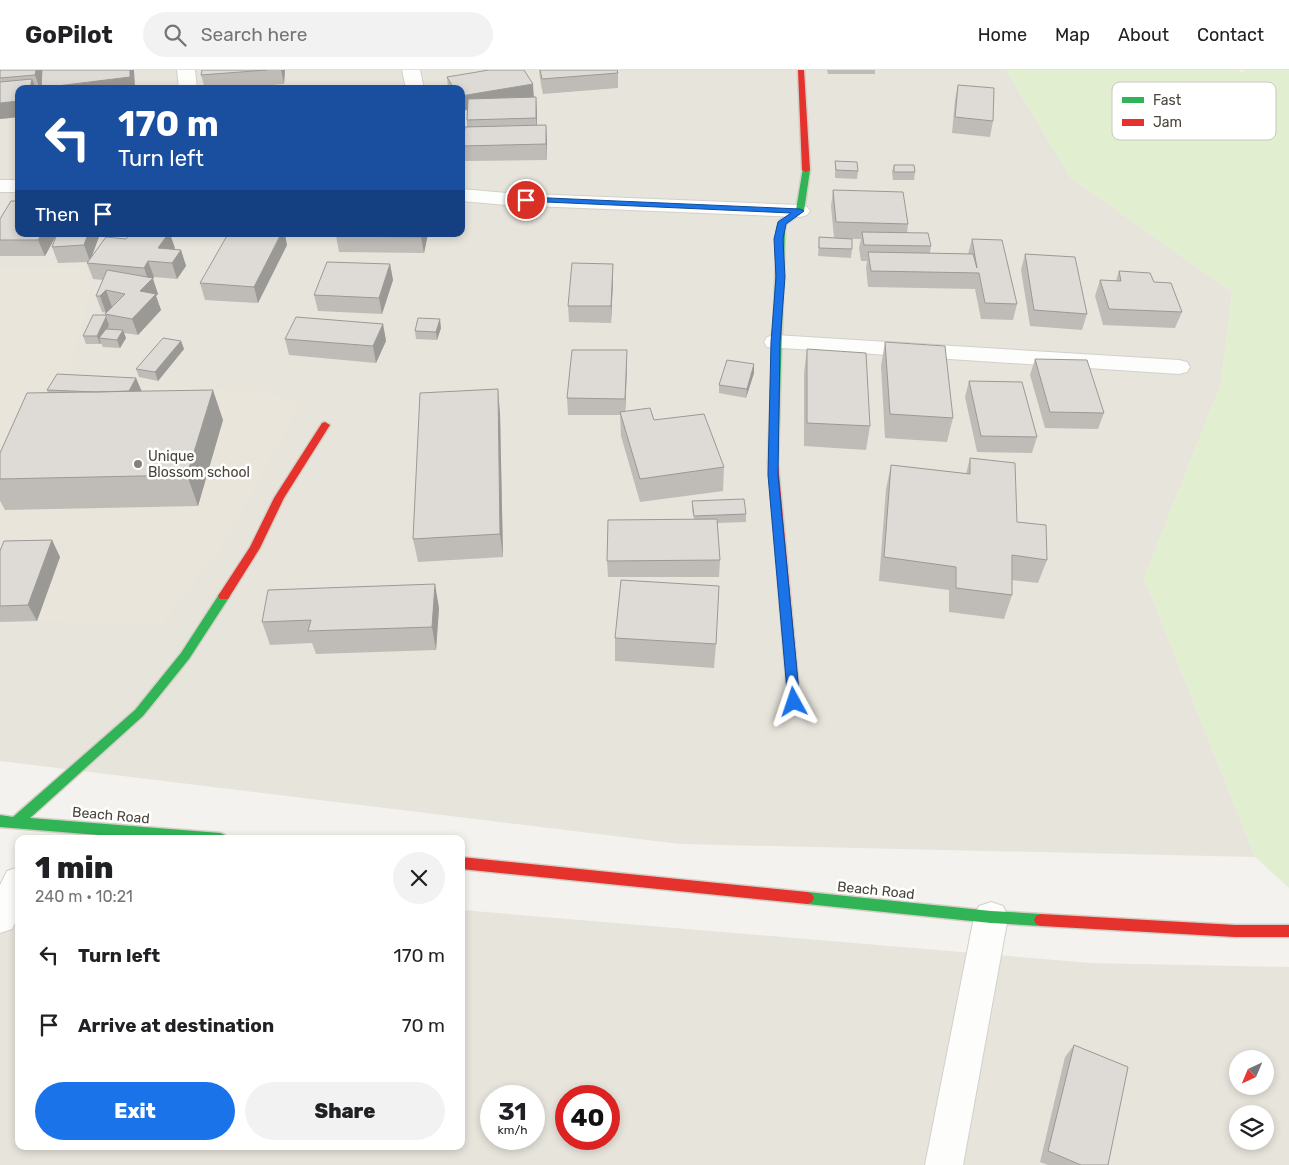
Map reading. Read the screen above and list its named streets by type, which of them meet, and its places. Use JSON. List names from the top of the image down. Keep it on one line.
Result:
{"streets":{"street":["Beach Road"]},"places":["Unique Blossom school"],"legend":["Fast","Jam"],"north":"bottom left","page":{"header":"GoPilot","search":"Search here","nav":["Home","Map","About","Contact"],"turn":["170 m","Turn left"],"then":"Then","heading":["1 min","240 m · 10:21"],"list":[{"name":"Turn left","value":"170 m"},{"name":"Arrive at destination","value":"70 m"}],"buttons":["Exit","Share"],"speed":"31 km/h","limit":"40"}}
